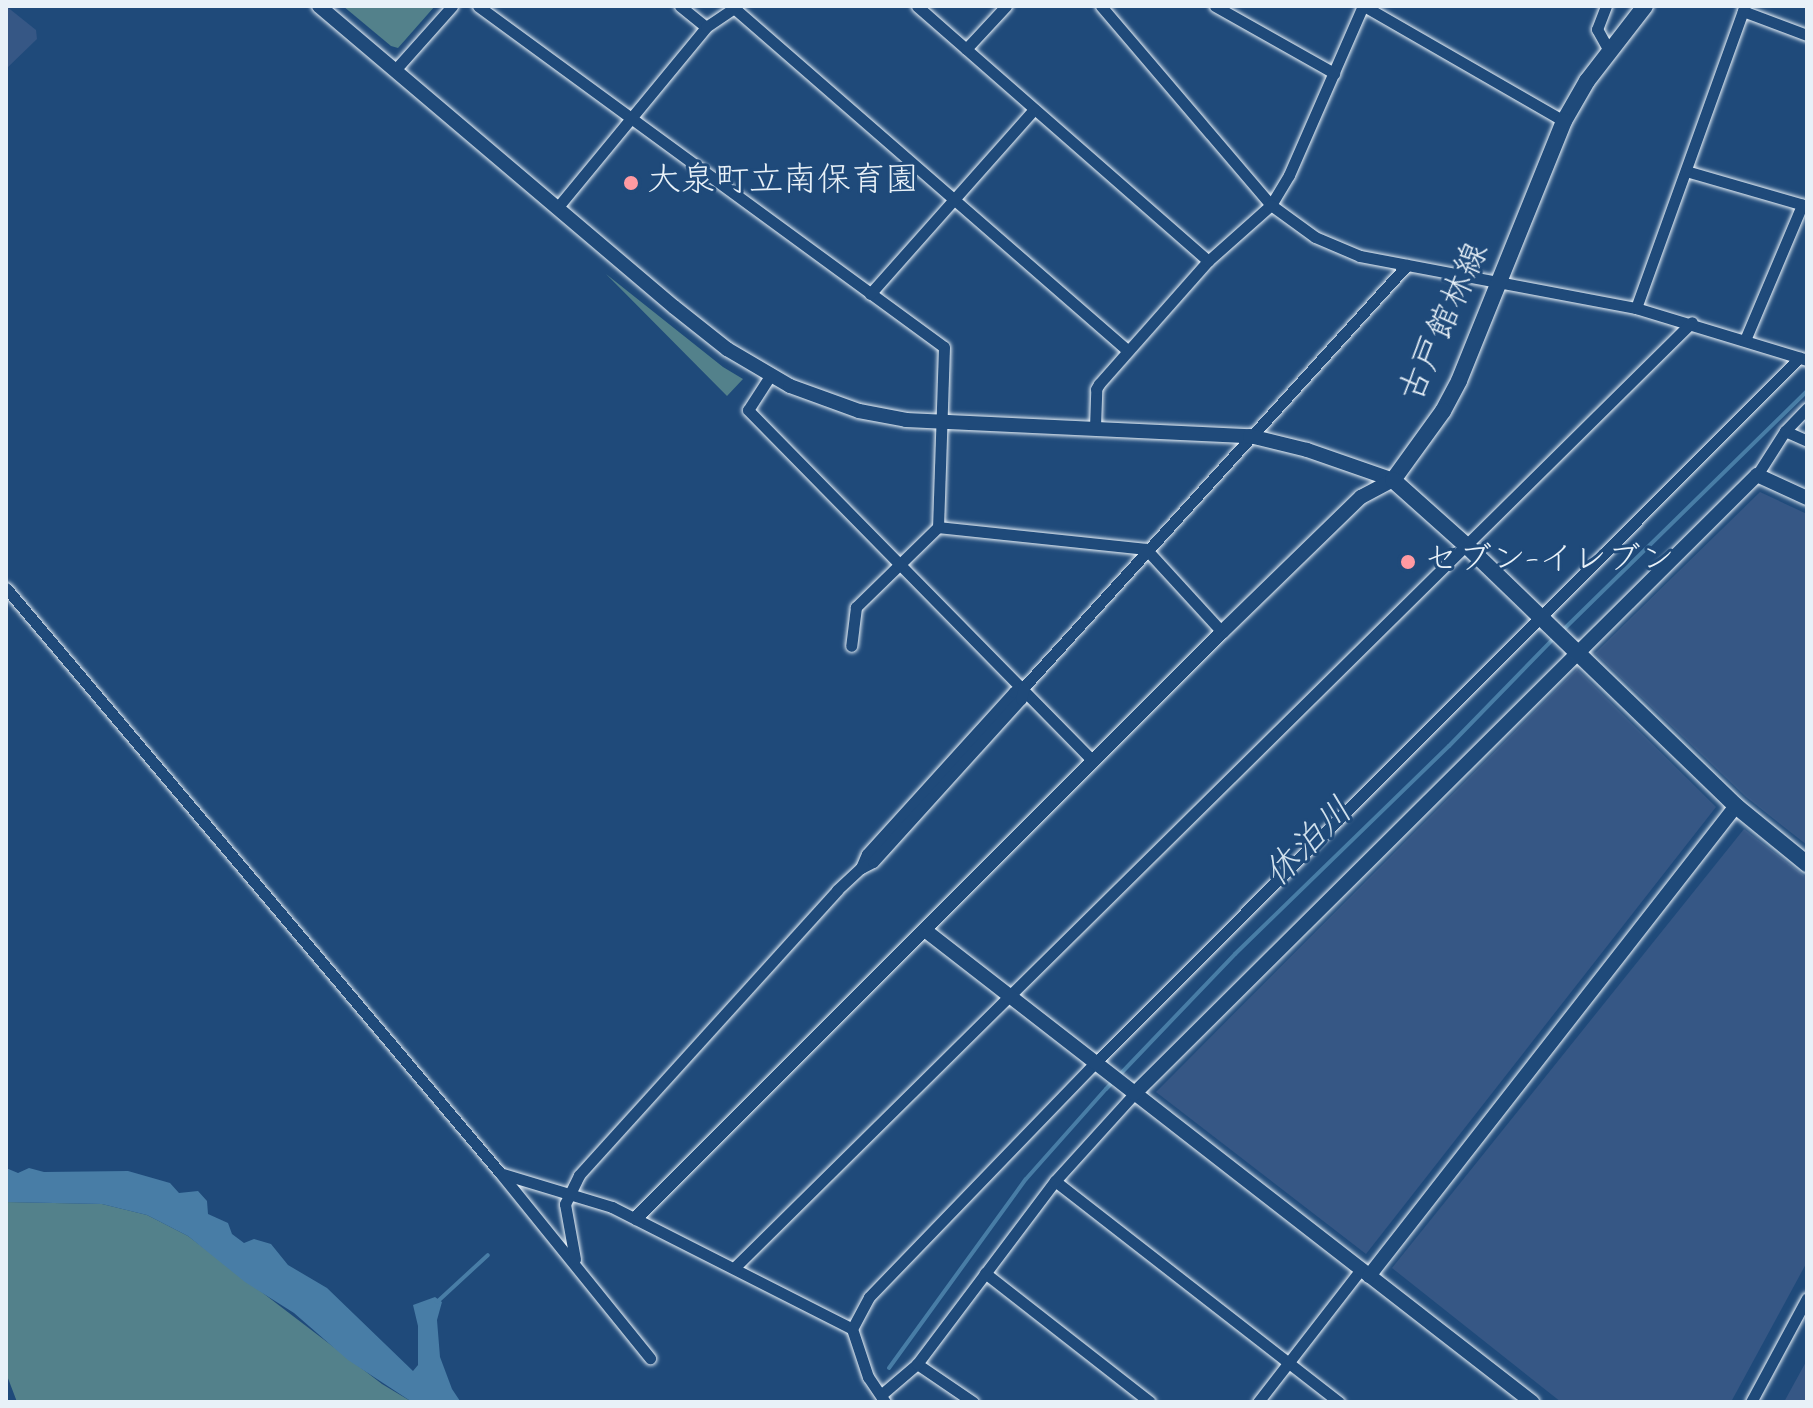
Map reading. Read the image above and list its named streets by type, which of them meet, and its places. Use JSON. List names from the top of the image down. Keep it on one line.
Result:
{"streets":{"main road":["古戸館林線"]},"water":["休泊川"],"places":["大泉町立南保育園","セブン-イレブン"]}
